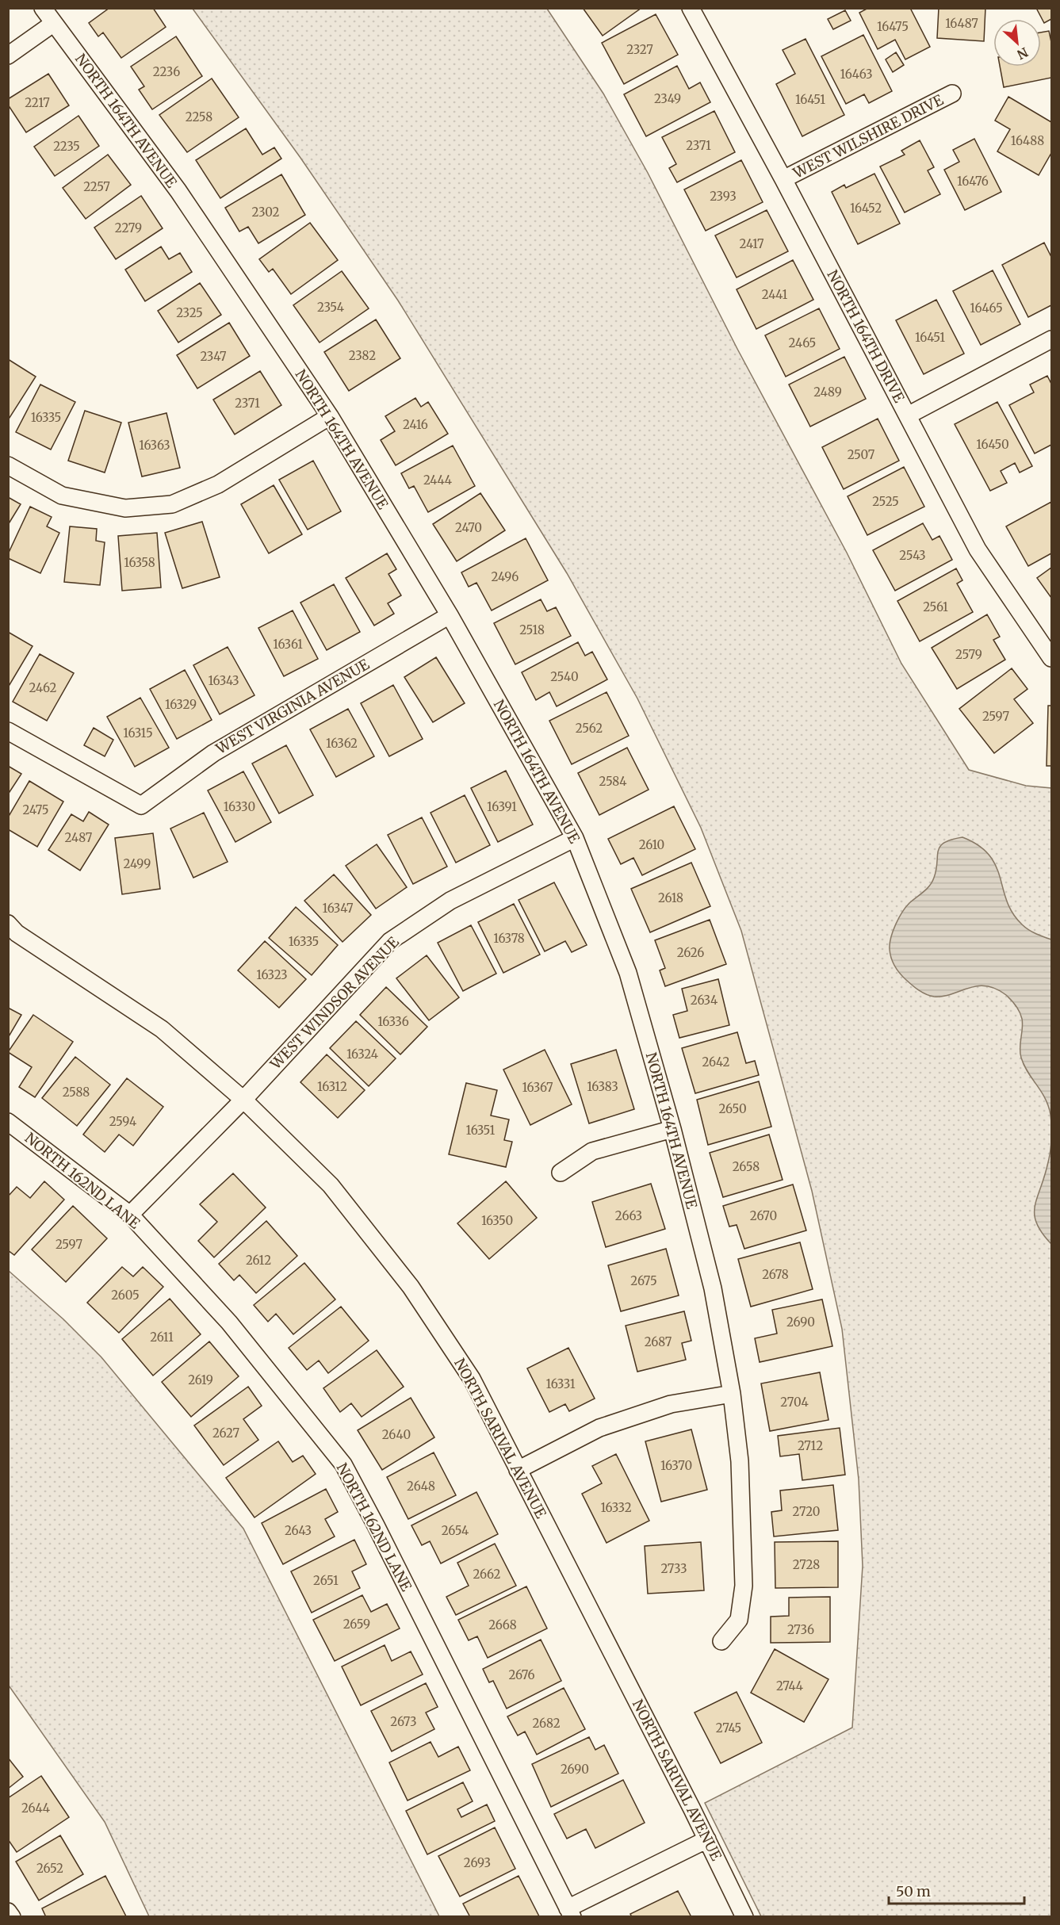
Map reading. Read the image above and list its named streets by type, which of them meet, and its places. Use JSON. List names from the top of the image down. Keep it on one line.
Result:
{"streets":{"street":["NORTH 164TH AVENUE","WEST WILSHIRE DRIVE","NORTH 164TH DRIVE","WEST VIRGINIA AVENUE","WEST WINDSOR AVENUE","NORTH 162ND LANE","NORTH SARIVAL AVENUE"]},"crossings":[["NORTH 164TH AVENUE","WEST VIRGINIA AVENUE"],["NORTH 164TH AVENUE","WEST WINDSOR AVENUE"],["WEST WILSHIRE DRIVE","NORTH 164TH DRIVE"],["WEST WINDSOR AVENUE","NORTH 162ND LANE"],["WEST WINDSOR AVENUE","NORTH SARIVAL AVENUE"]],"house_numbers":["16487","16475","2327","2236","16463","2349","16451","2217","2258","16488","2371","2235","16476","2257","2393","16452","2302","2279","2417","2441","2354","16465","2325","16451","2465","2382","2347","2489","2371","16335","2416","16450","16363","2507","2444","2525","2470","2543","16358","2496","2561","2518","16361","2579","2540","16343","2462","16329","2597","2562","16315","16362","2584","16330","16391","2475","2487","2610","2499","2618","16347","16378","16335","2626","16323","2634","16336","16324","2642","16312","16383","16367","2588","2650","2594","16351","2658","2663","2670","16350","2597","2612","2678","2675","2605","2690","2611","2687","2619","16331","2704","2627","2640","2712","16370","2648","16332","2720","2643","2654","2728","2733","2662","2651","2659","2668","2736","2676","2744","2673","2682","2745","2690","2644","2693","2652"],"scale_bar":"50 m","north":"bottom right"}
